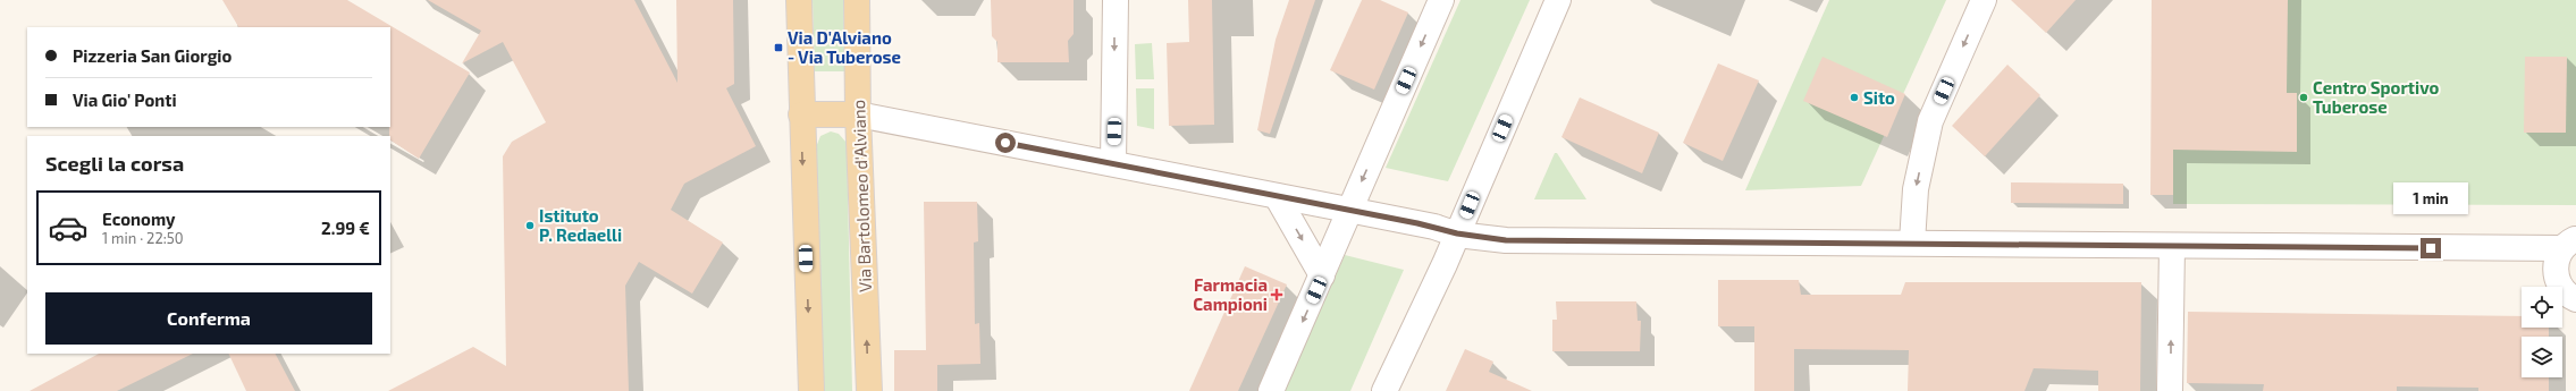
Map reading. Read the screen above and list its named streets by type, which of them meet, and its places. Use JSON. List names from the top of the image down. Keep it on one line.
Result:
{"streets":{"main road":["Via Bartolomeo d'Alviano"]},"places":{"transit":["Via D'Alviano - Via Tuberose"],"other":["Sito","Centro Sportivo Tuberose","Istituto P. Redaelli"],"health":["Farmacia Campioni"]},"page":{"banner":["Pizzeria San Giorgio","Via Gio' Ponti"],"heading":"Scegli la corsa","bubble":"1 min","list":[{"name":"Economy","note":"1 min · 22:50","value":"2.99 €"}],"buttons":"Conferma"}}
